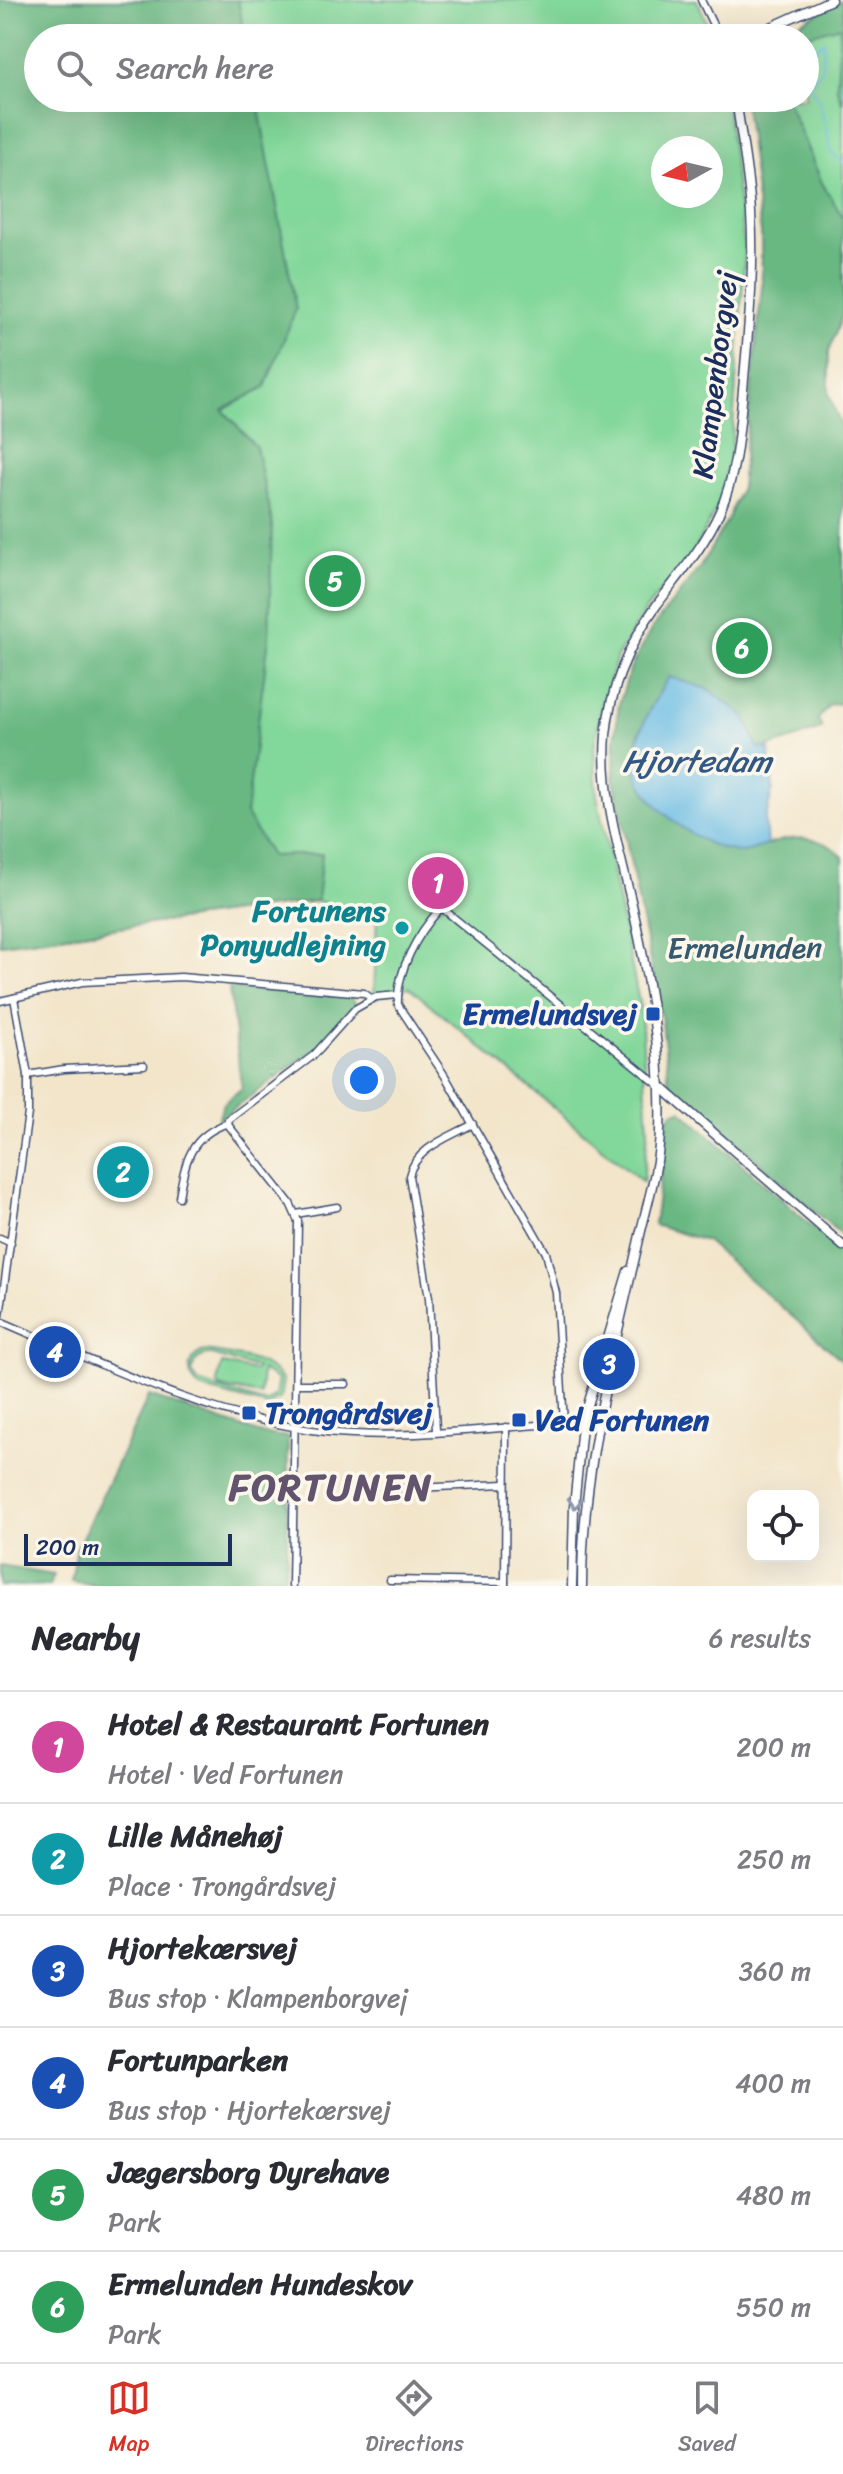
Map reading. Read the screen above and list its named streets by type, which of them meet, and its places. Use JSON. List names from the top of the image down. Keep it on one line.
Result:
{"streets":{"street":["Klampenborgvej"]},"districts":["FORTUNEN"],"water":["Hjortedam"],"parks":["Ermelunden"],"places":{"other":["Fortunens Ponyudlejning"],"transit":["Ermelundsvej","Trongårdsvej","Ved Fortunen"]},"scale_bar":"200 m","north":"left","page":{"search":"Search here","pins":["5","6","1","2","4","3"],"scale":"200 m","heading":["Nearby","6 results"],"list":[{"mark":"1","name":"Hotel & Restaurant Fortunen","note":"Hotel · Ved Fortunen","value":"200 m"},{"mark":"2","name":"Lille Månehøj","note":"Place · Trongårdsvej","value":"250 m"},{"mark":"3","name":"Hjortekærsvej","note":"Bus stop · Klampenborgvej","value":"360 m"},{"mark":"4","name":"Fortunparken","note":"Bus stop · Hjortekærsvej","value":"400 m"},{"mark":"5","name":"Jægersborg Dyrehave","note":"Park","value":"480 m"},{"mark":"6","name":"Ermelunden Hundeskov","note":"Park","value":"550 m"}],"nav":["Map","Directions","Saved"]}}
